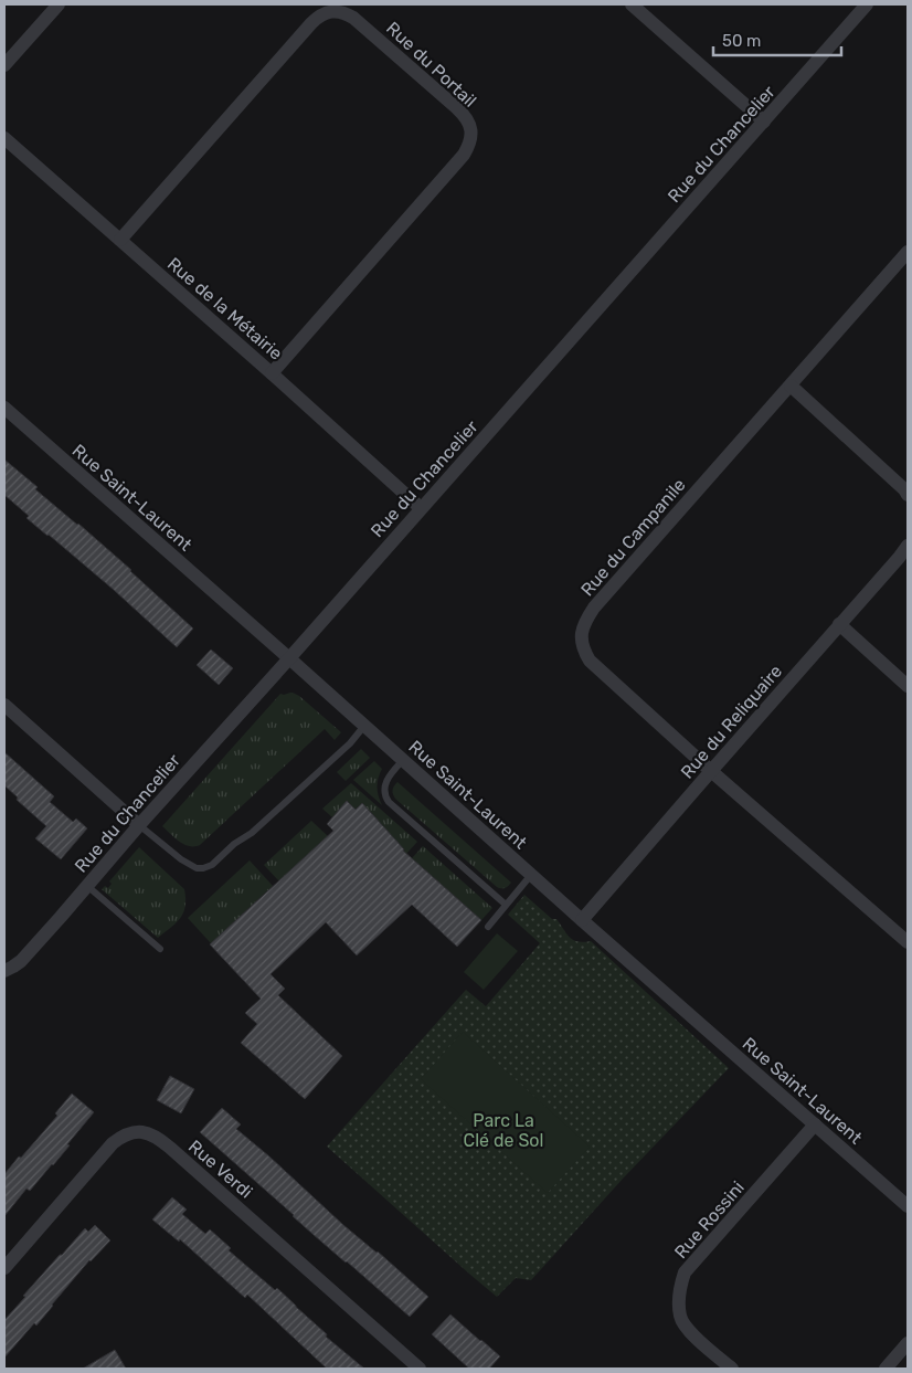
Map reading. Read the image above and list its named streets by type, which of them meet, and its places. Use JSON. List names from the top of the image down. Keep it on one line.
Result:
{"streets":{"street":["Rue du Portail","Rue du Chancelier","Rue de la Métairie","Rue Saint-Laurent","Rue du Campanile","Rue du Reliquaire","Rue Verdi","Rue Rossini"]},"crossings":[["Rue du Portail","Rue de la Métairie"],["Rue du Chancelier","Rue de la Métairie"],["Rue du Chancelier","Rue Saint-Laurent"],["Rue Saint-Laurent","Rue du Reliquaire"],["Rue Saint-Laurent","Rue Rossini"],["Rue du Campanile","Rue du Reliquaire"]],"parks":["Parc La Clé de Sol"],"scale_bar":"50 m"}
